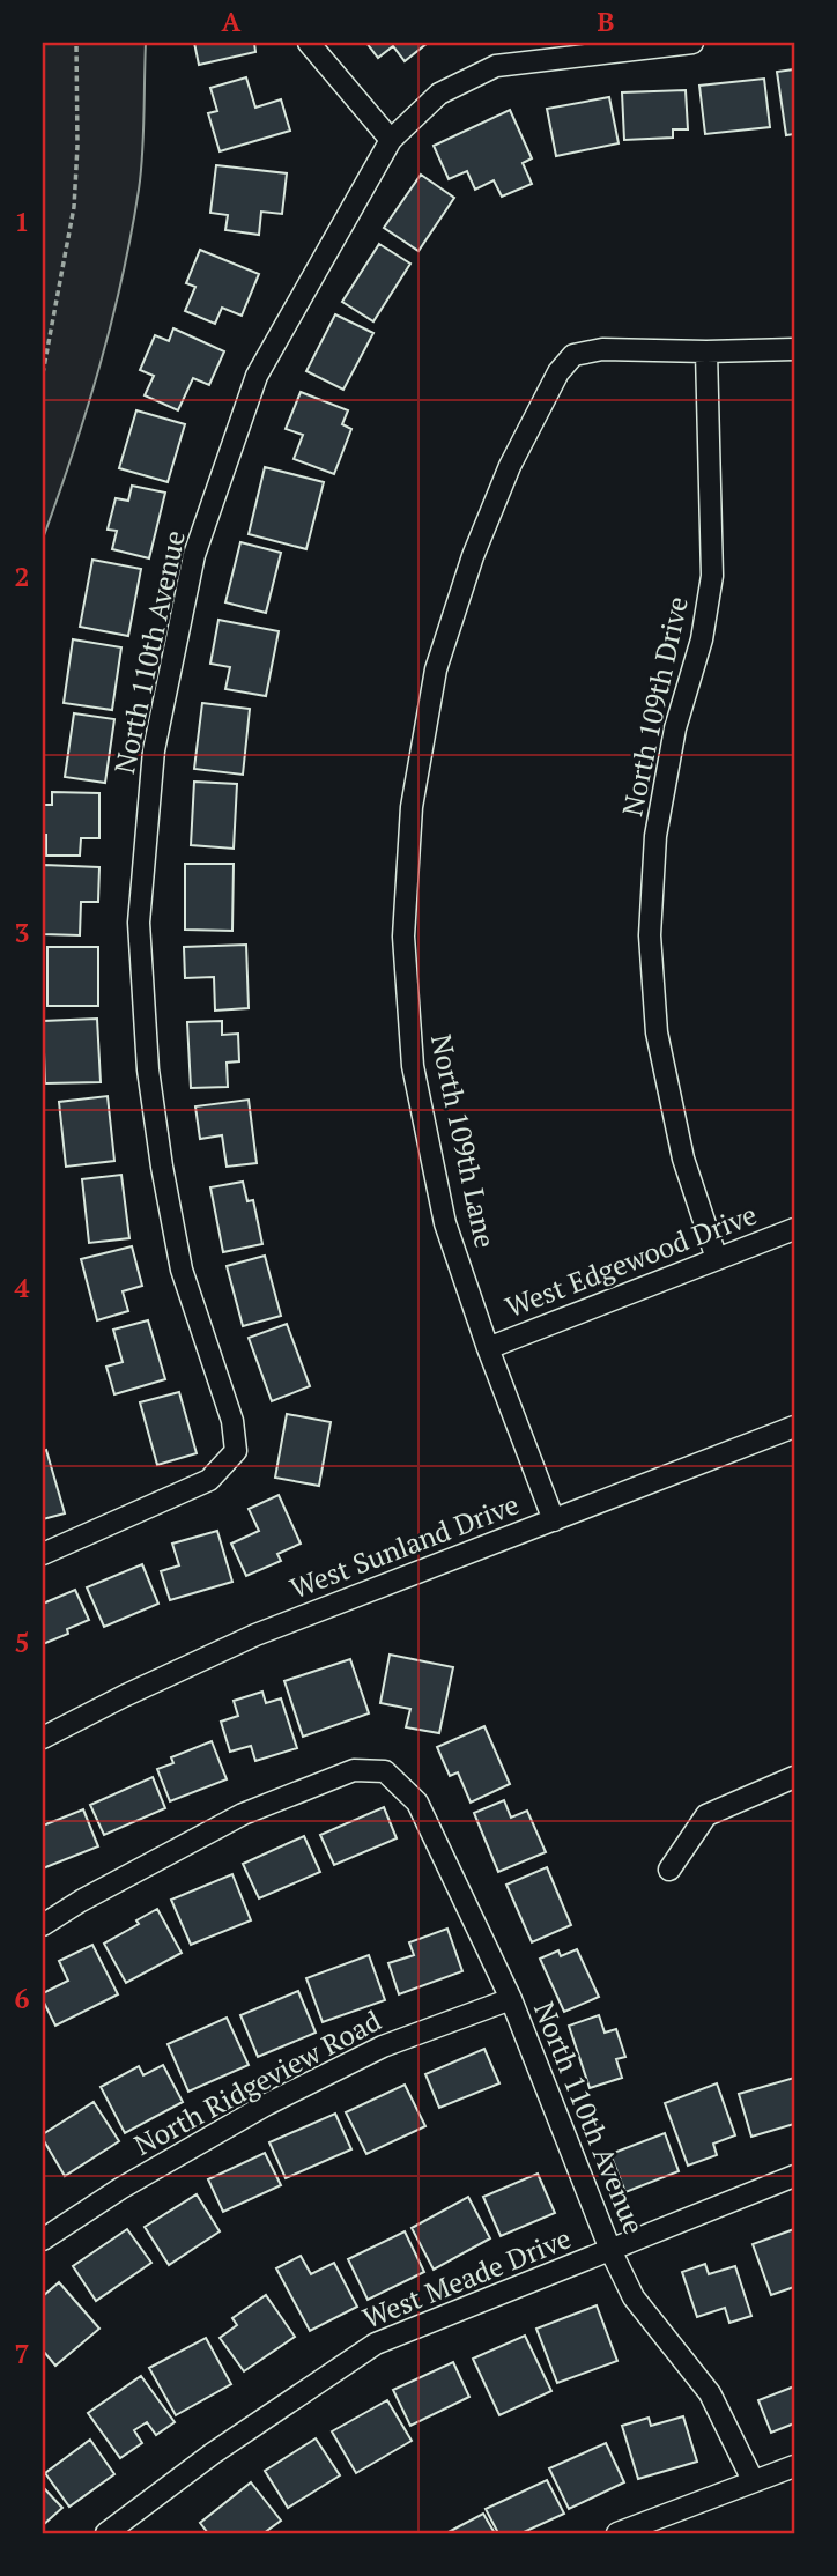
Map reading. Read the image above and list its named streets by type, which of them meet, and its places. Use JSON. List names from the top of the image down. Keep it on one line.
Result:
{"streets":{"street":["North 110th Avenue","North 109th Drive","North 109th Lane","West Edgewood Drive","West Sunland Drive","North Ridgeview Road","West Meade Drive"]},"crossings":[["North 110th Avenue","North Ridgeview Road"],["North 110th Avenue","West Meade Drive"],["North 109th Drive","North 109th Lane"],["North 109th Drive","West Edgewood Drive"],["North 109th Lane","West Edgewood Drive"],["North 109th Lane","West Sunland Drive"]],"grid":{"columns":["A","B"],"rows":["1","2","3","4","5","6","7"]}}
